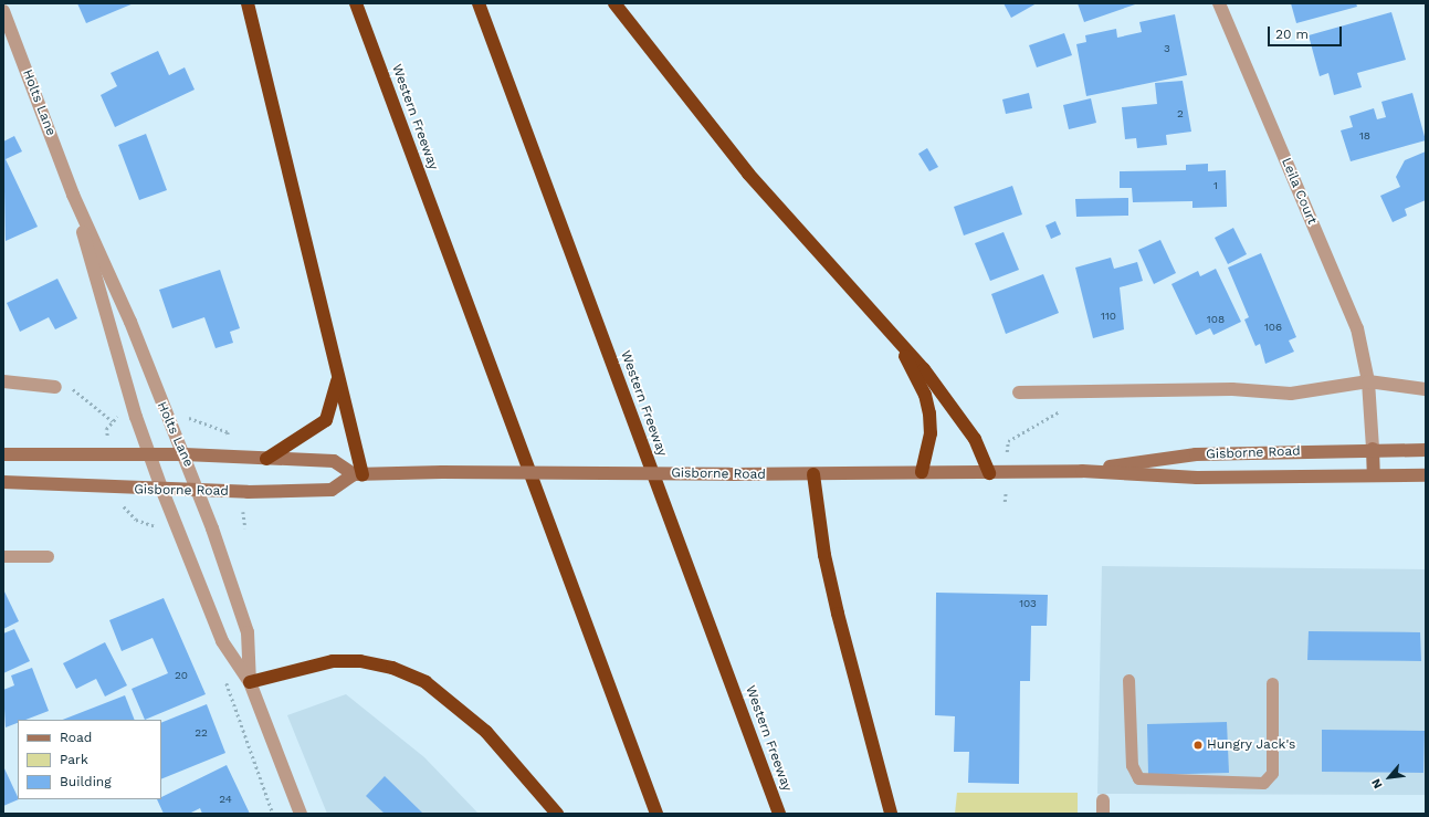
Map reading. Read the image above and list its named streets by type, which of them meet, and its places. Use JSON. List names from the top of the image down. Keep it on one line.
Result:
{"streets":{"highway":["Western Freeway"],"main road":["Gisborne Road"],"street":["Holts Lane","Leila Court"]},"crossings":[["Holts Lane","Gisborne Road"],["Leila Court","Gisborne Road"]],"places":["Hungry Jack's"],"house_numbers":["3","2","18","1","110","108","106","103","20","22","24"],"legend":["Road","Park","Building"],"scale_bar":"20 m","north":"bottom left"}
